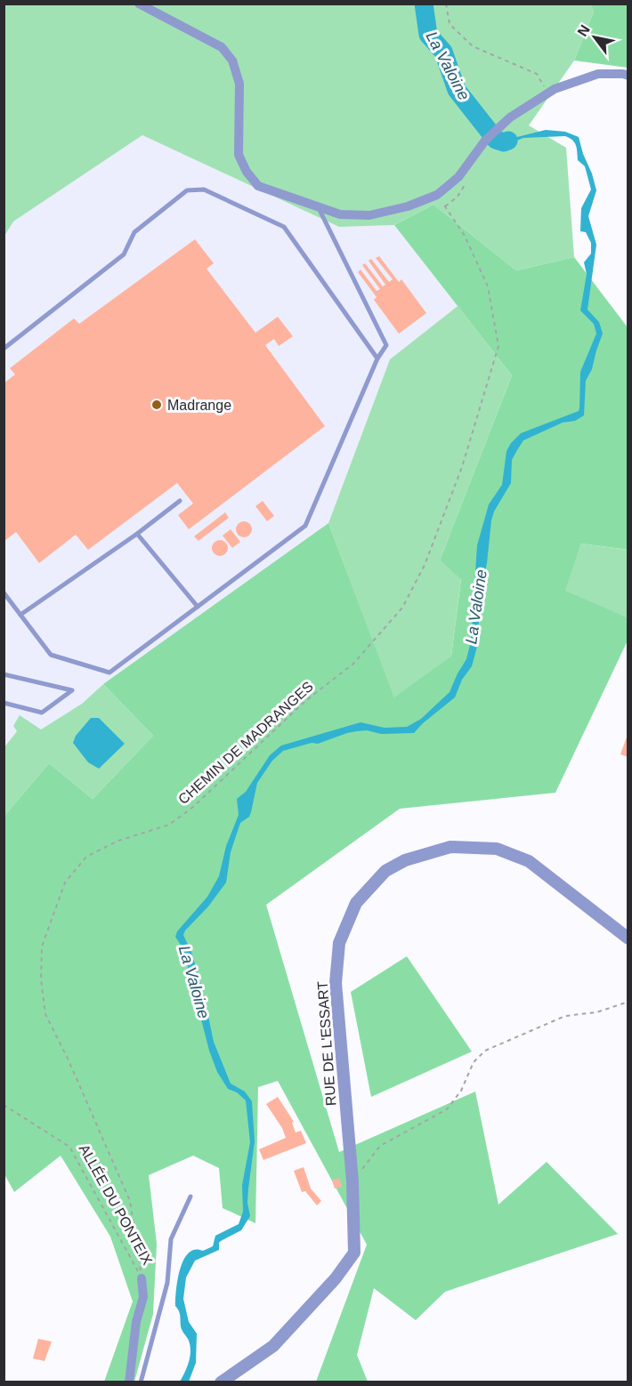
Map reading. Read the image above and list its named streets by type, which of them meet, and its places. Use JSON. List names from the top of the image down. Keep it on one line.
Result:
{"streets":{"street":["RUE DE L'ESSART","ALLÉE DU PONTEIX"],"path":["CHEMIN DE MADRANGES"]},"crossings":[["CHEMIN DE MADRANGES","ALLÉE DU PONTEIX"]],"water":["La Valoine"],"places":["Madrange"],"north":"top left"}
